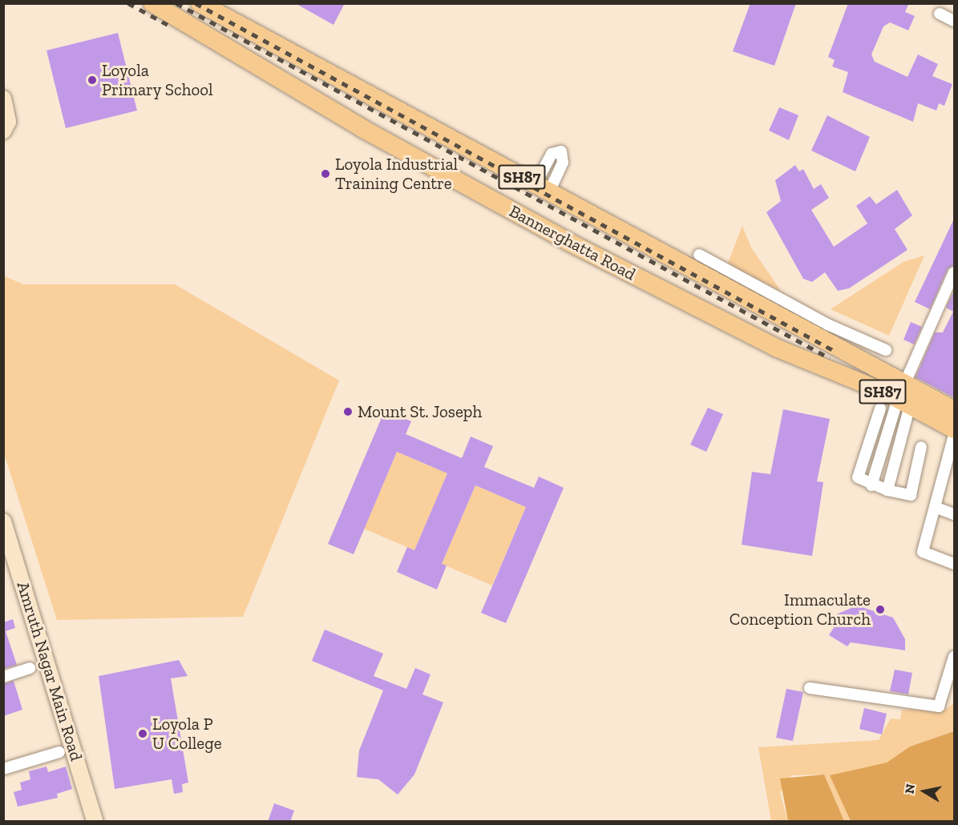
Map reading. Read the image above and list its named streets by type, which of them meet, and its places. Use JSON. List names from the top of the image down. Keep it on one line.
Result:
{"streets":{"main road":["SH87","Bannerghatta Road","Amruth Nagar Main Road"]},"places":["Loyola Primary School","Loyola Industrial Training Centre","Mount St. Joseph","Immaculate Conception Church","Loyola P U College"],"north":"left"}
